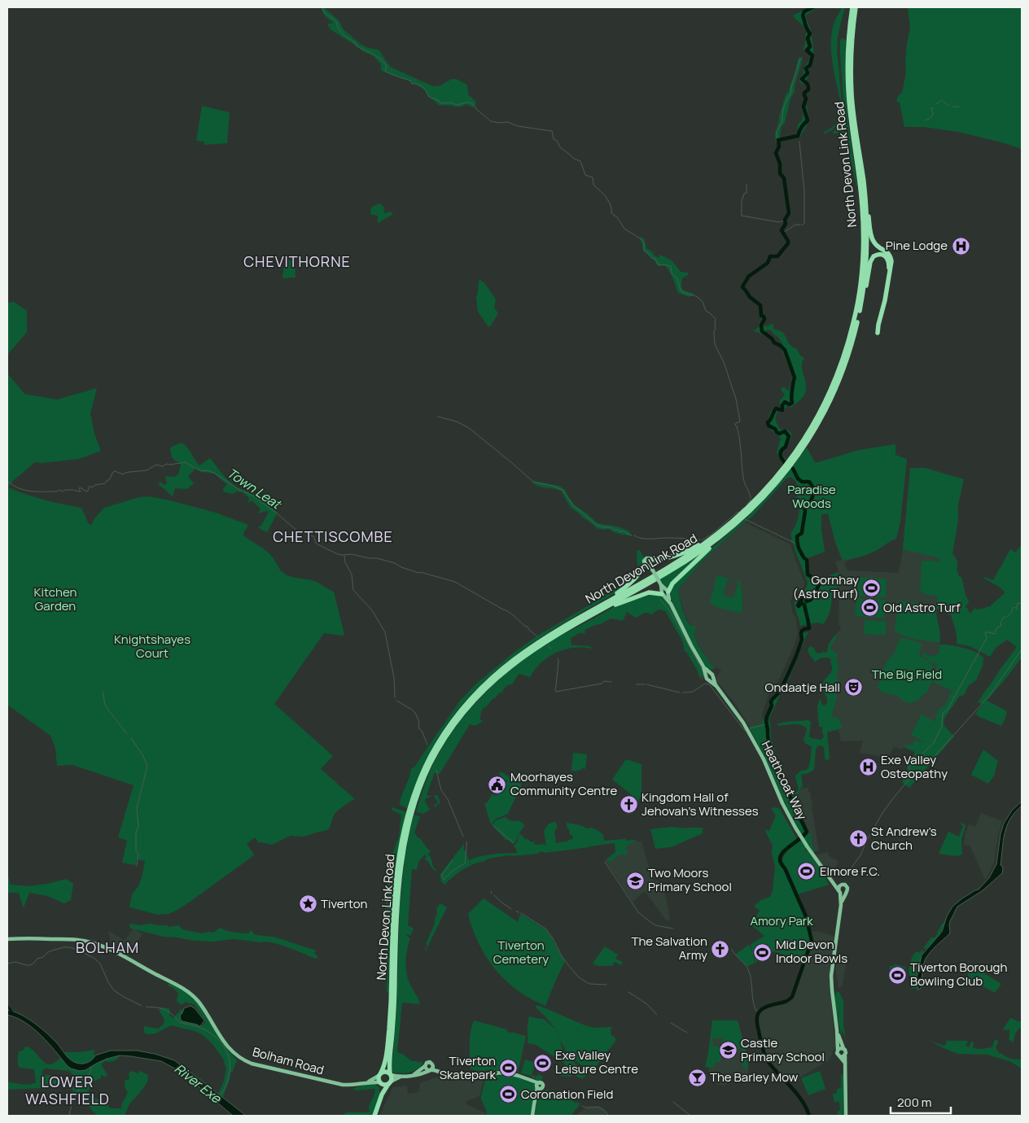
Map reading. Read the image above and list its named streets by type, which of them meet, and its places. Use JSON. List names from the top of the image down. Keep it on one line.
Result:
{"streets":{"highway":["North Devon Link Road"],"main road":["Heathcoat Way","Bolham Road"]},"crossings":[["North Devon Link Road","Bolham Road"]],"districts":["CHEVITHORNE","CHETTISCOMBE","BOLHAM","LOWER WASHFIELD"],"water":["Town Leat","River Exe"],"parks":["Paradise Woods","Kitchen Garden","Knightshayes Court","The Big Field","Amory Park","Tiverton Cemetery"],"places":{"hospital":["Pine Lodge","Exe Valley Osteopathy"],"sports":["Gornhay (Astro Turf)","Old Astro Turf","Elmore F.C.","Mid Devon Indoor Bowls","Tiverton Borough Bowling Club","Exe Valley Leisure Centre","Tiverton Skatepark","Coronation Field"],"theatre":["Ondaatje Hall"],"public building":["Moorhayes Community Centre"],"church":["Kingdom Hall of Jehovah's Witnesses","St Andrew's Church","The Salvation Army"],"school or university":["Two Moors Primary School","Castle Primary School"],"place":["Tiverton"],"bar":["The Barley Mow"]},"scale_bar":"200 m"}
